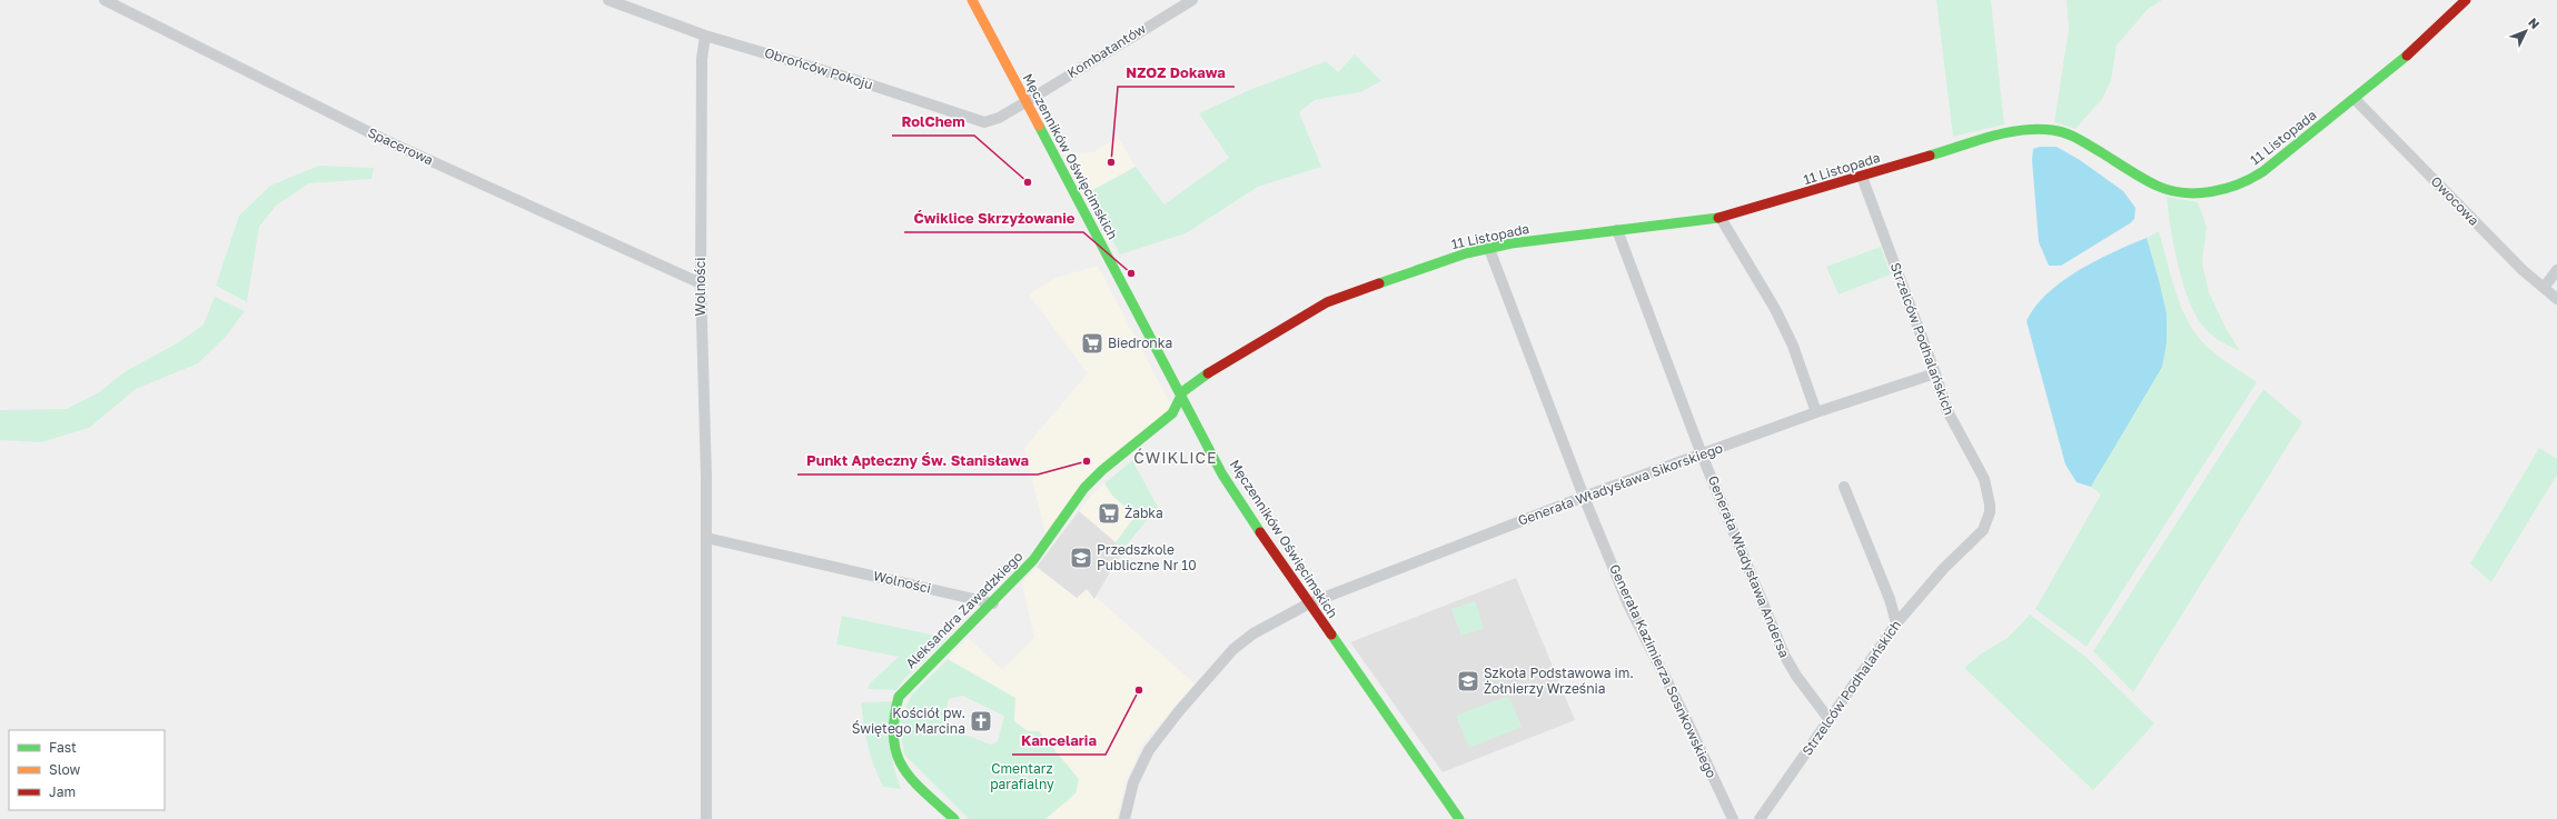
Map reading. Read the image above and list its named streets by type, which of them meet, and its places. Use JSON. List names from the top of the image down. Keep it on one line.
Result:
{"streets":{"street":["Kombatantów","Obrońców Pokoju","11 Listopada","Spacerowa","Męczenników Oświęcimskich","Owocowa","Wolności","Strzelców Podhalańskich","Generała Władysława Sikorskiego","Generała Władysława Andersa","Aleksandra Zawadzkiego","Generała Kazimierza Sosnkowskiego"]},"crossings":[["Kombatantów","Obrońców Pokoju"],["Kombatantów","Męczenników Oświęcimskich"],["Obrońców Pokoju","Męczenników Oświęcimskich"],["Obrońców Pokoju","Wolności"],["11 Listopada","Męczenników Oświęcimskich"],["11 Listopada","Owocowa"],["11 Listopada","Strzelców Podhalańskich"],["11 Listopada","Generała Władysława Andersa"],["11 Listopada","Aleksandra Zawadzkiego"],["11 Listopada","Generała Kazimierza Sosnkowskiego"],["Spacerowa","Wolności"],["Męczenników Oświęcimskich","Generała Władysława Sikorskiego"],["Męczenników Oświęcimskich","Aleksandra Zawadzkiego"],["Wolności","Aleksandra Zawadzkiego"],["Strzelców Podhalańskich","Generała Władysława Sikorskiego"],["Strzelców Podhalańskich","Generała Władysława Andersa"],["Generała Władysława Sikorskiego","Generała Władysława Andersa"],["Generała Władysława Sikorskiego","Generała Kazimierza Sosnkowskiego"]],"districts":["ĆWIKLICE"],"parks":["Cmentarz parafialny"],"places":{"other":["NZOZ Dokawa","RolChem","Ćwiklice Skrzyżowanie","Punkt Apteczny Św. Stanisława","Kancelaria"],"supermarket":["Biedronka","Żabka"],"school or university":["Przedszkole Publiczne Nr 10","Szkoła Podstawowa im. Żołnierzy Września"],"church":["Kościół pw. Świętego Marcina"]},"legend":["Fast","Slow","Jam"],"north":"top right"}
